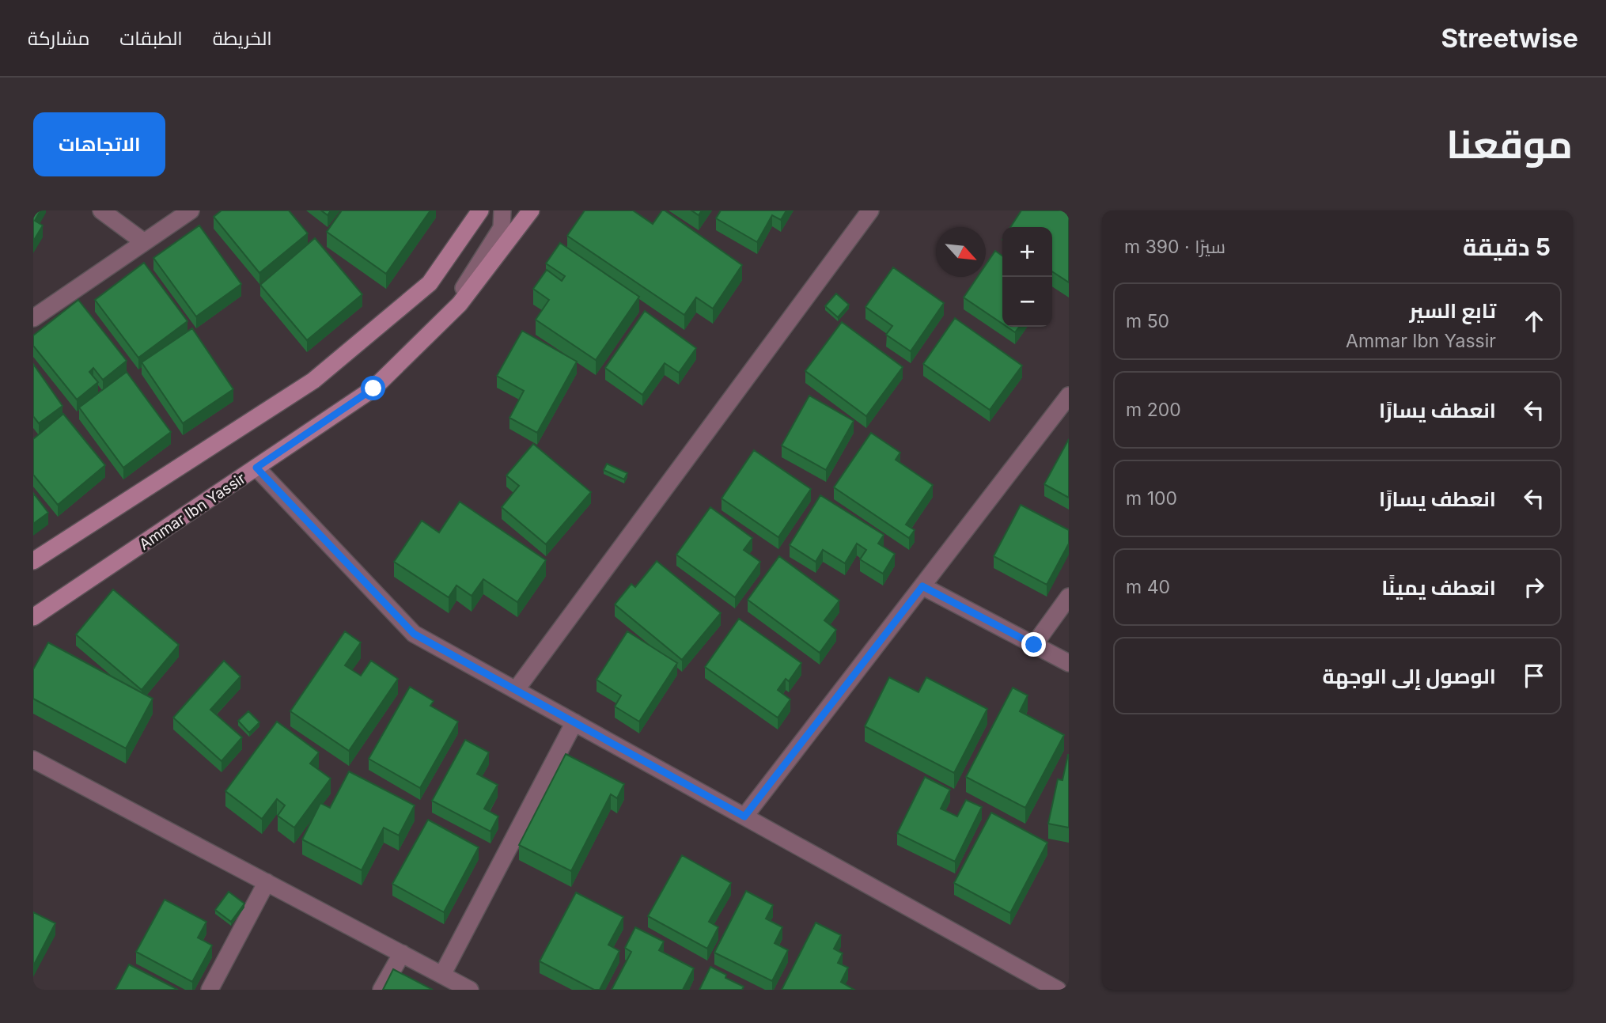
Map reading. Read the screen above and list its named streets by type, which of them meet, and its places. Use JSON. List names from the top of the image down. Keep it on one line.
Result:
{"streets":{"street":["Ammar Ibn Yassir"]},"north":"bottom right","page":{"header":"Streetwise","nav":["الخريطة","الطبقات","مشاركة"],"title":"موقعنا","buttons":"الاتجاهات","heading":["5 دقيقة","سيرًا · 390 m"],"map_buttons":["+","−"],"list":[["تابع السير","Ammar Ibn Yassir","50 m"],["انعطف يسارًا","200 m"],["انعطف يسارًا","100 m"],["انعطف يمينًا","40 m"],"الوصول إلى الوجهة"]}}
